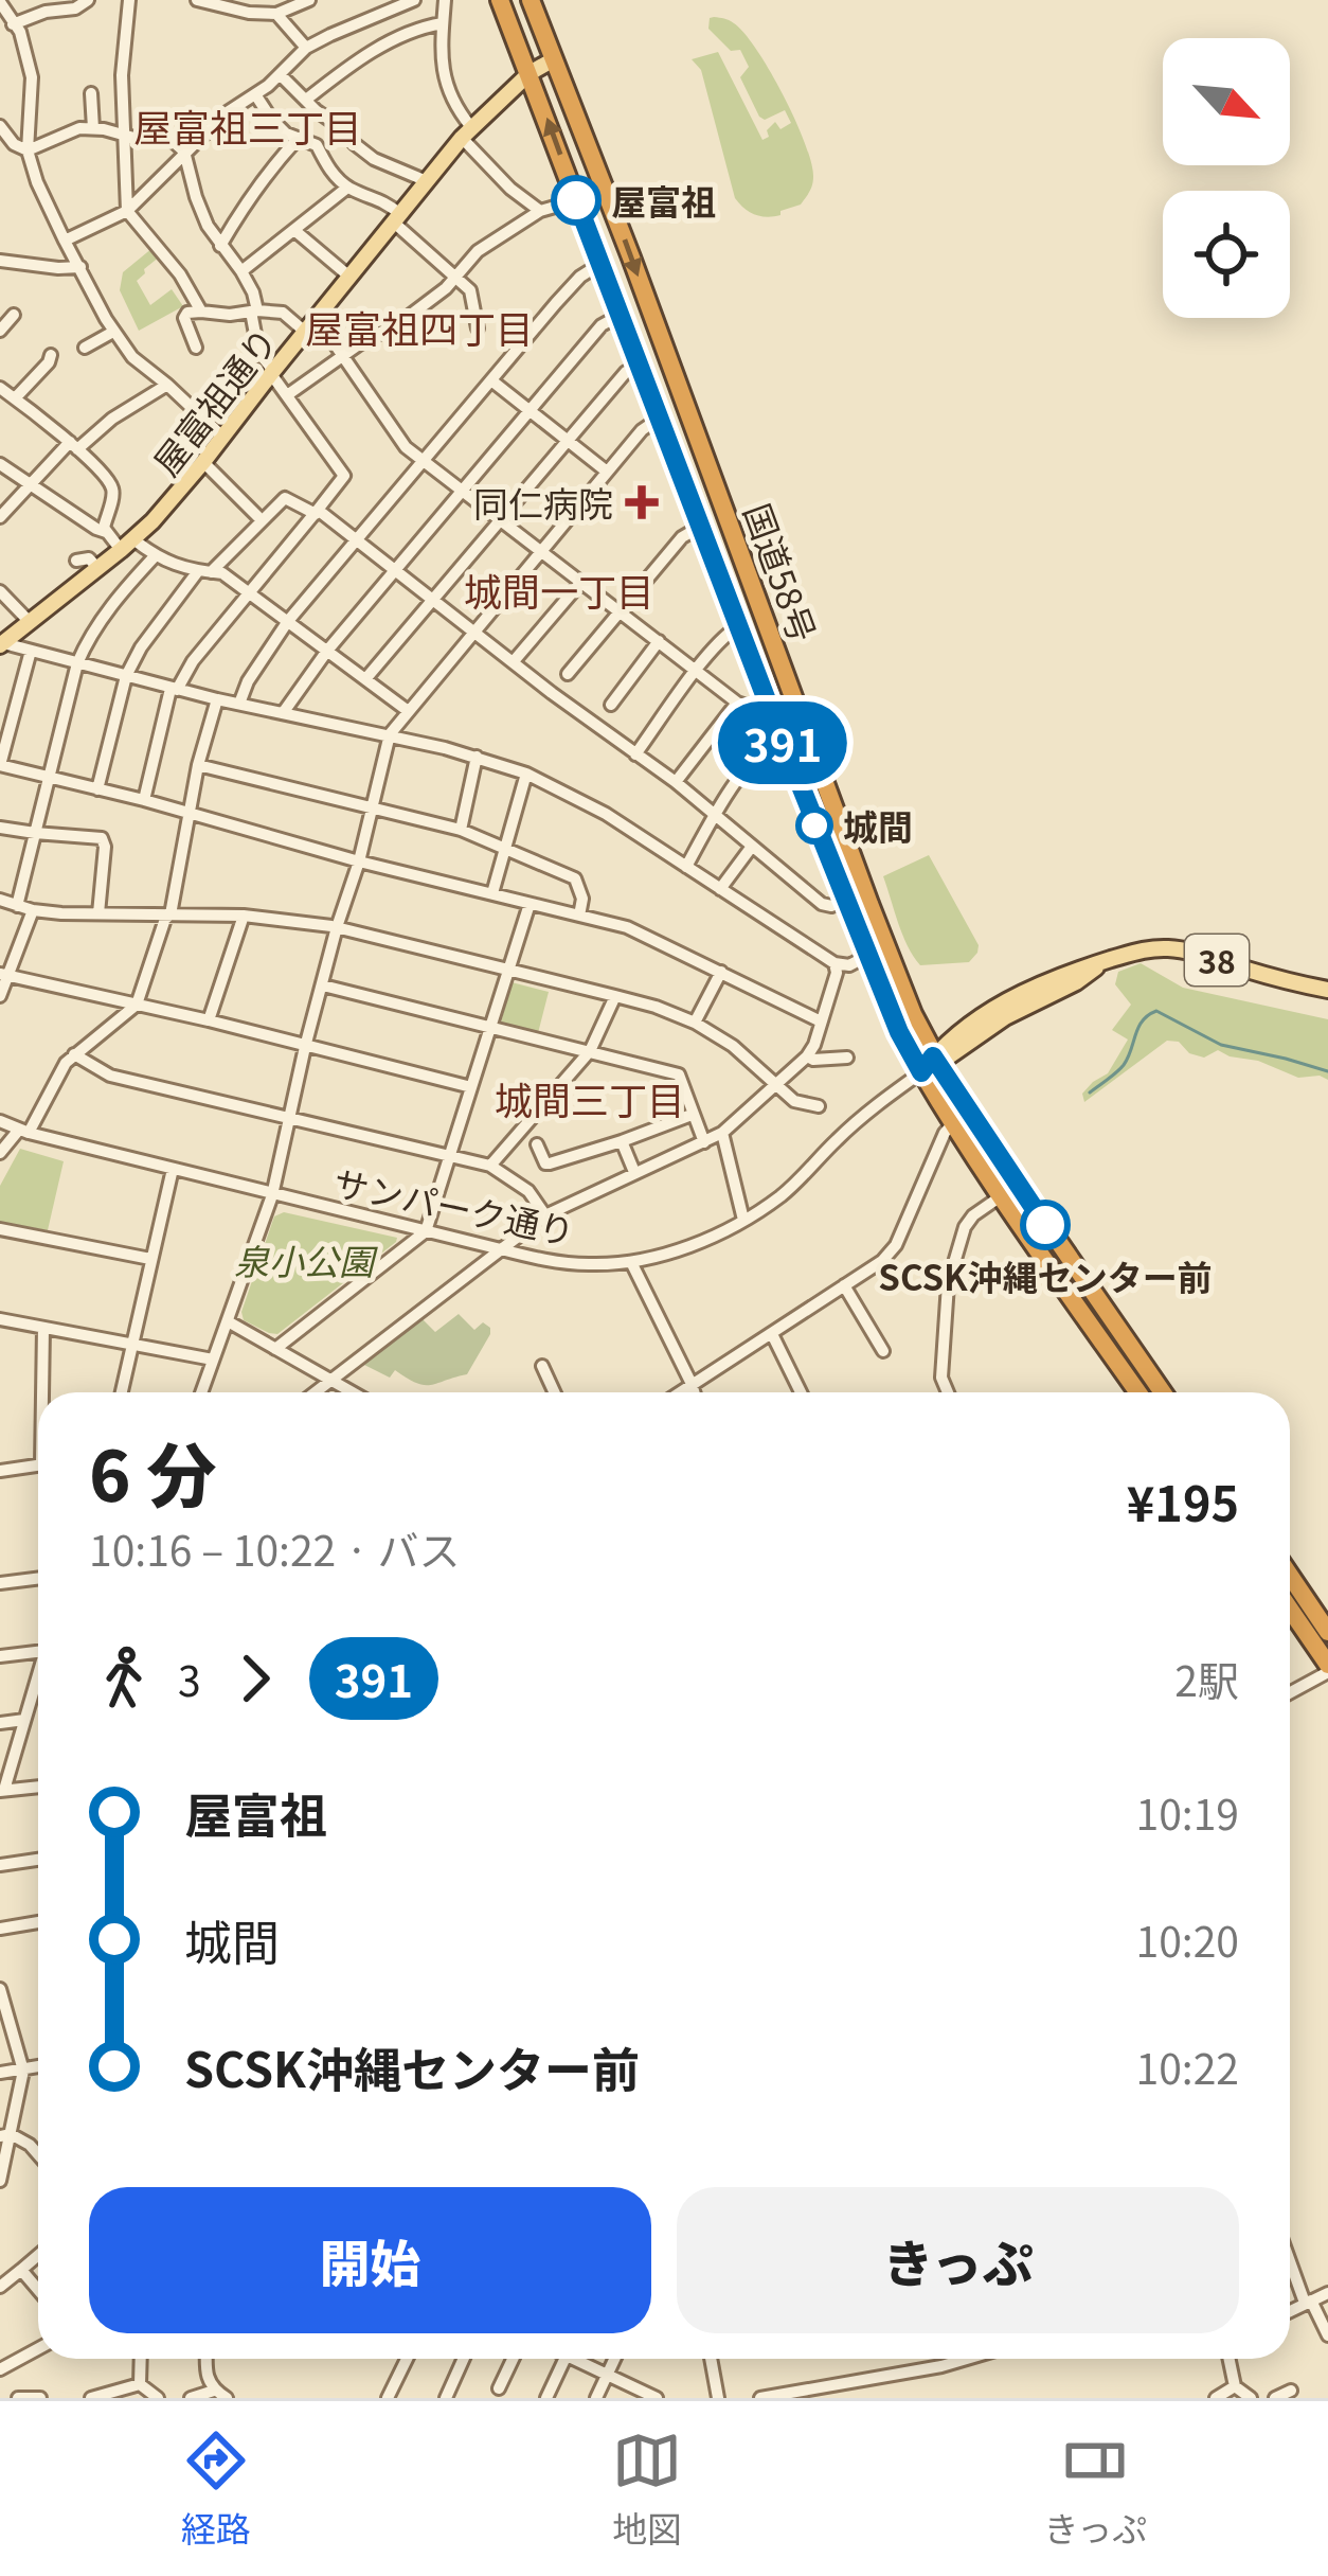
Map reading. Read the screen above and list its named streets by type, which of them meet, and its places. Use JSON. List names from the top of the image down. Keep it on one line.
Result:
{"streets":{"highway":["国道58号"],"main road":["屋富祖通り","38"],"street":["サンパーク通り"]},"crossings":[["屋富祖通り","国道58号"],["国道58号","38"],["国道58号","サンパーク通り"],["38","サンパーク通り"]],"districts":["屋富祖三丁目","屋富祖四丁目","城間一丁目","城間三丁目"],"parks":["泉小公園"],"places":{"other":["屋富祖","城間","SCSK沖縄センター前"],"health":["同仁病院"]},"lines":["bus line 391"],"north":"bottom right","page":{"on_map":"391","heading":["6 分","10:16 – 10:22 · バス","¥195"],"legs":["3","391","2駅"],"list":[{"name":"屋富祖","value":"10:19"},{"name":"城間","value":"10:20"},{"name":"SCSK沖縄センター前","value":"10:22"}],"buttons":["開始","きっぷ"],"tabs":["経路","地図","きっぷ"]}}
